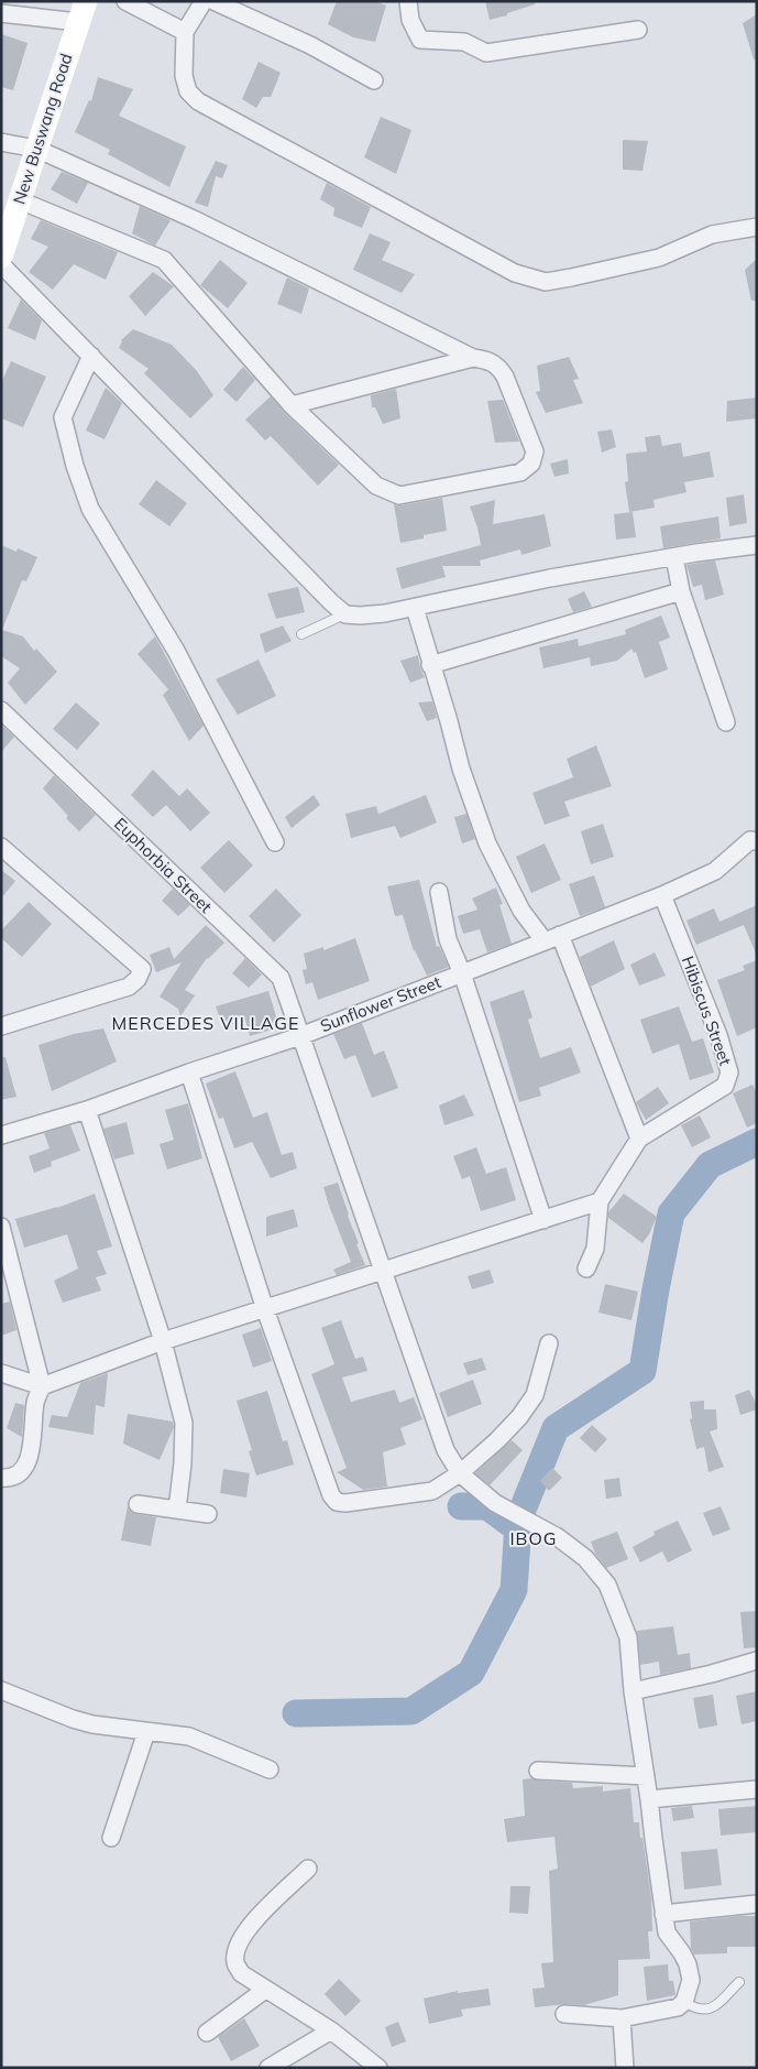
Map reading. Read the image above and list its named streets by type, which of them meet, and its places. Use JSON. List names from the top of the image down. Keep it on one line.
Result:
{"streets":{"street":["New Buswang Road","Euphorbia Street","Sunflower Street","Hibiscus Street"]},"crossings":[["Euphorbia Street","Sunflower Street"],["Sunflower Street","Hibiscus Street"]],"districts":["MERCEDES VILLAGE","IBOG"]}
